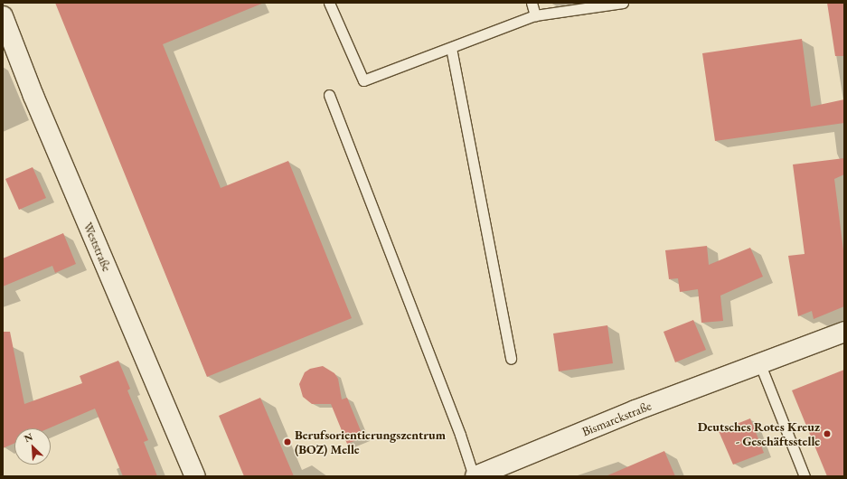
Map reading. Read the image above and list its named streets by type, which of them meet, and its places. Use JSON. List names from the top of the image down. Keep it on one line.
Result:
{"streets":{"street":["Weststraße","Bismarckstraße"]},"places":["Deutsches Rotes Kreuz - Geschäftsstelle","Berufsorientierungszentrum (BOZ) Melle"],"north":"top left"}
